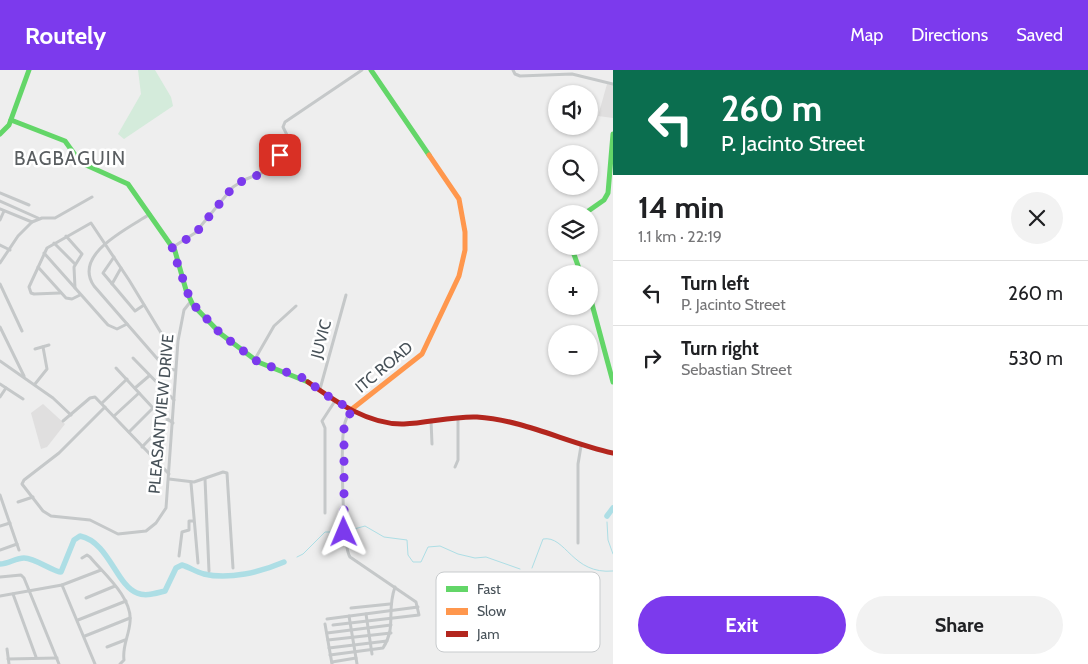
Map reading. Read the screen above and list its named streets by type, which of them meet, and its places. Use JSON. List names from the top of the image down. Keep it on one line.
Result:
{"streets":{"street":["JUVIC","ITC ROAD","PLEASANTVIEW DRIVE"]},"districts":["BAGBAGUIN"],"legend":["Fast","Slow","Jam"],"page":{"header":"Routely","nav":["Map","Directions","Saved"],"turn":["260 m","P. Jacinto Street"],"map_buttons":["+","−"],"heading":["14 min","1.1 km · 22:19"],"list":[{"name":"Turn left","note":"P. Jacinto Street","value":"260 m"},{"name":"Turn right","note":"Sebastian Street","value":"530 m"}],"buttons":["Exit","Share"]}}
